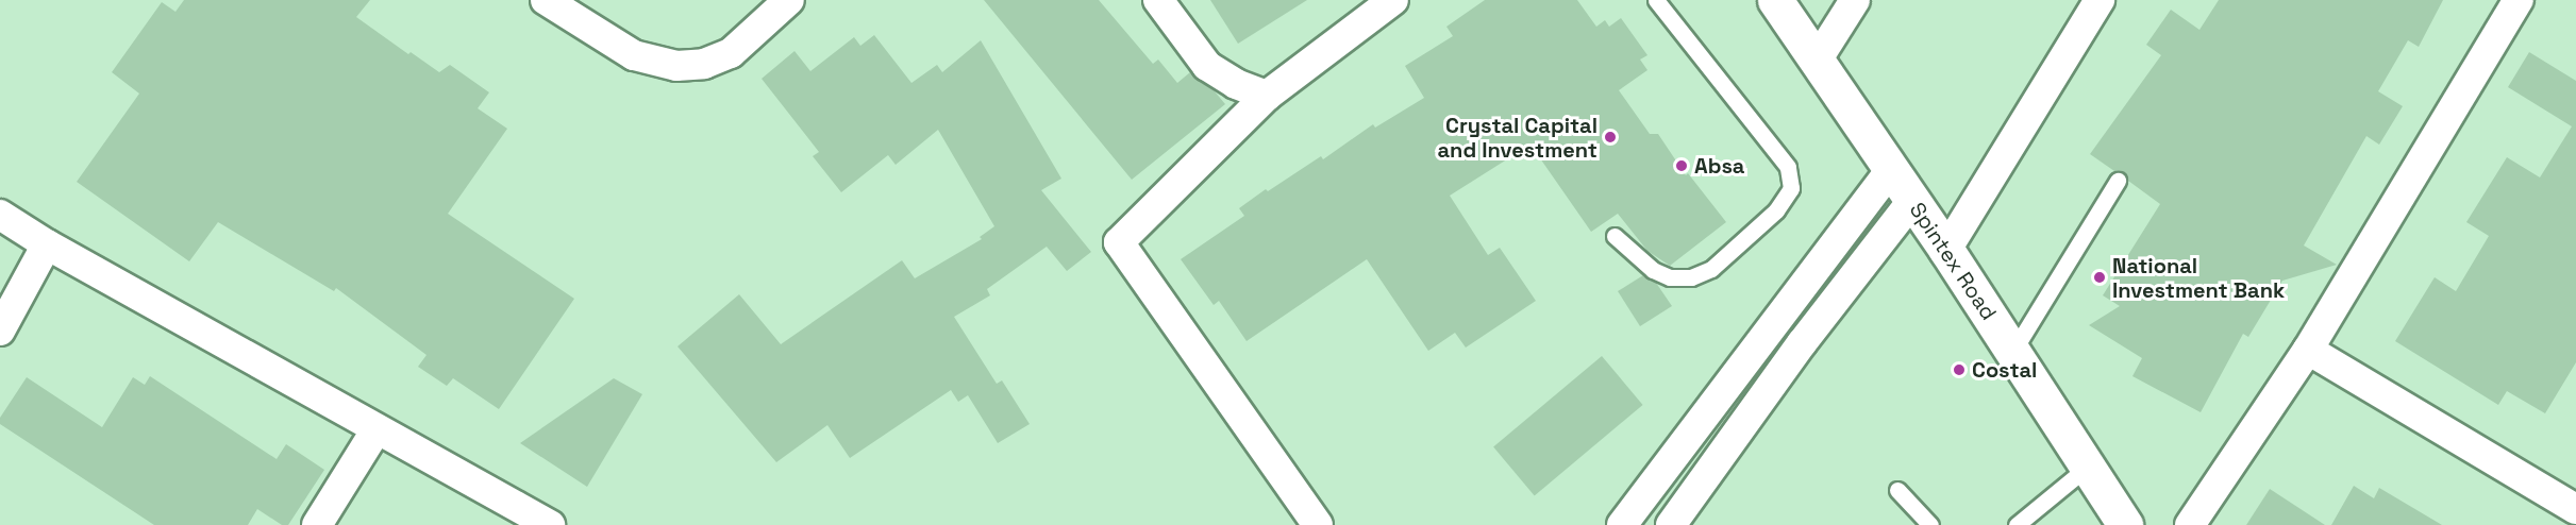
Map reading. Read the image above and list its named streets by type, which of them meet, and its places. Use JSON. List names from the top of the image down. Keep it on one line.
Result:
{"streets":{"main road":["Spintex Road"]},"places":["Crystal Capital and Investment","Absa","National Investment Bank","Costal"]}
